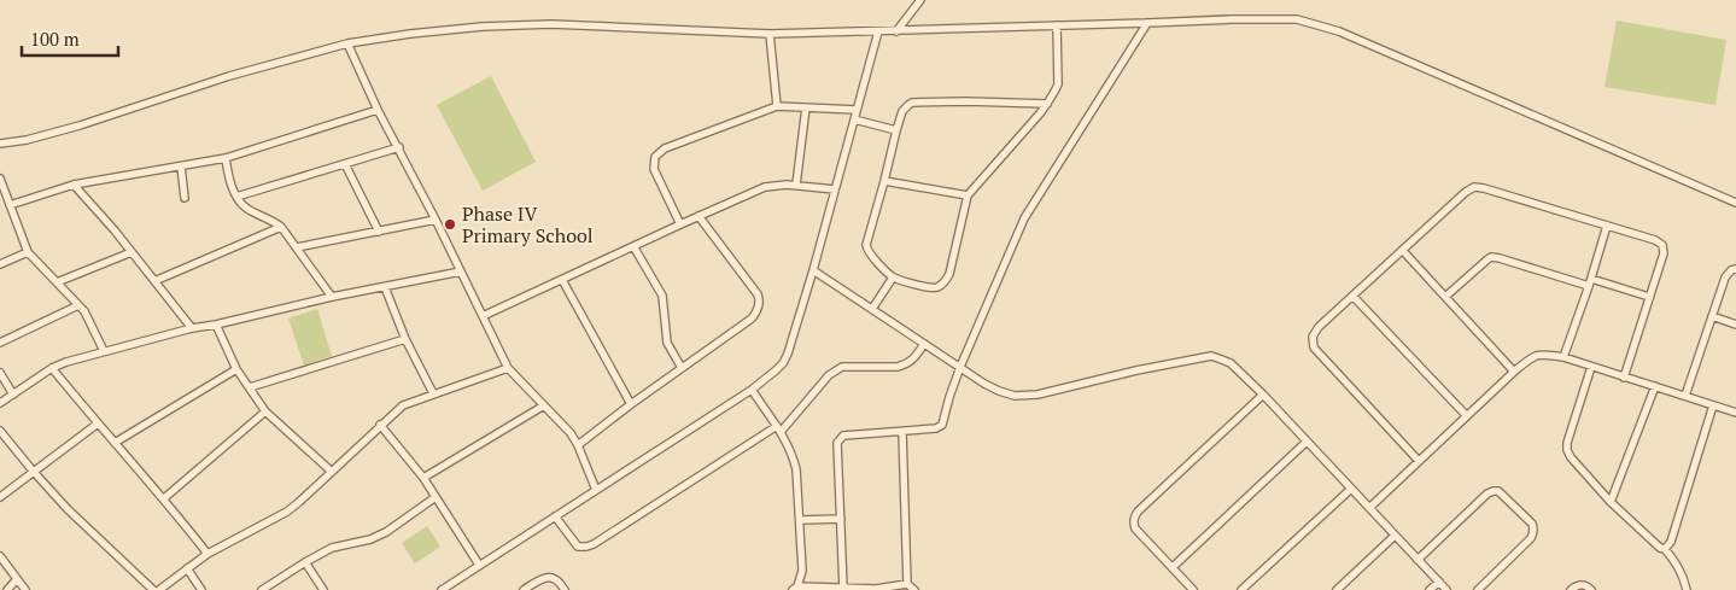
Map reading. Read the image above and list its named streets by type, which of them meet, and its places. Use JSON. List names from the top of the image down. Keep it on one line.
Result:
{"places":["Phase IV Primary School"],"scale_bar":"100 m"}
